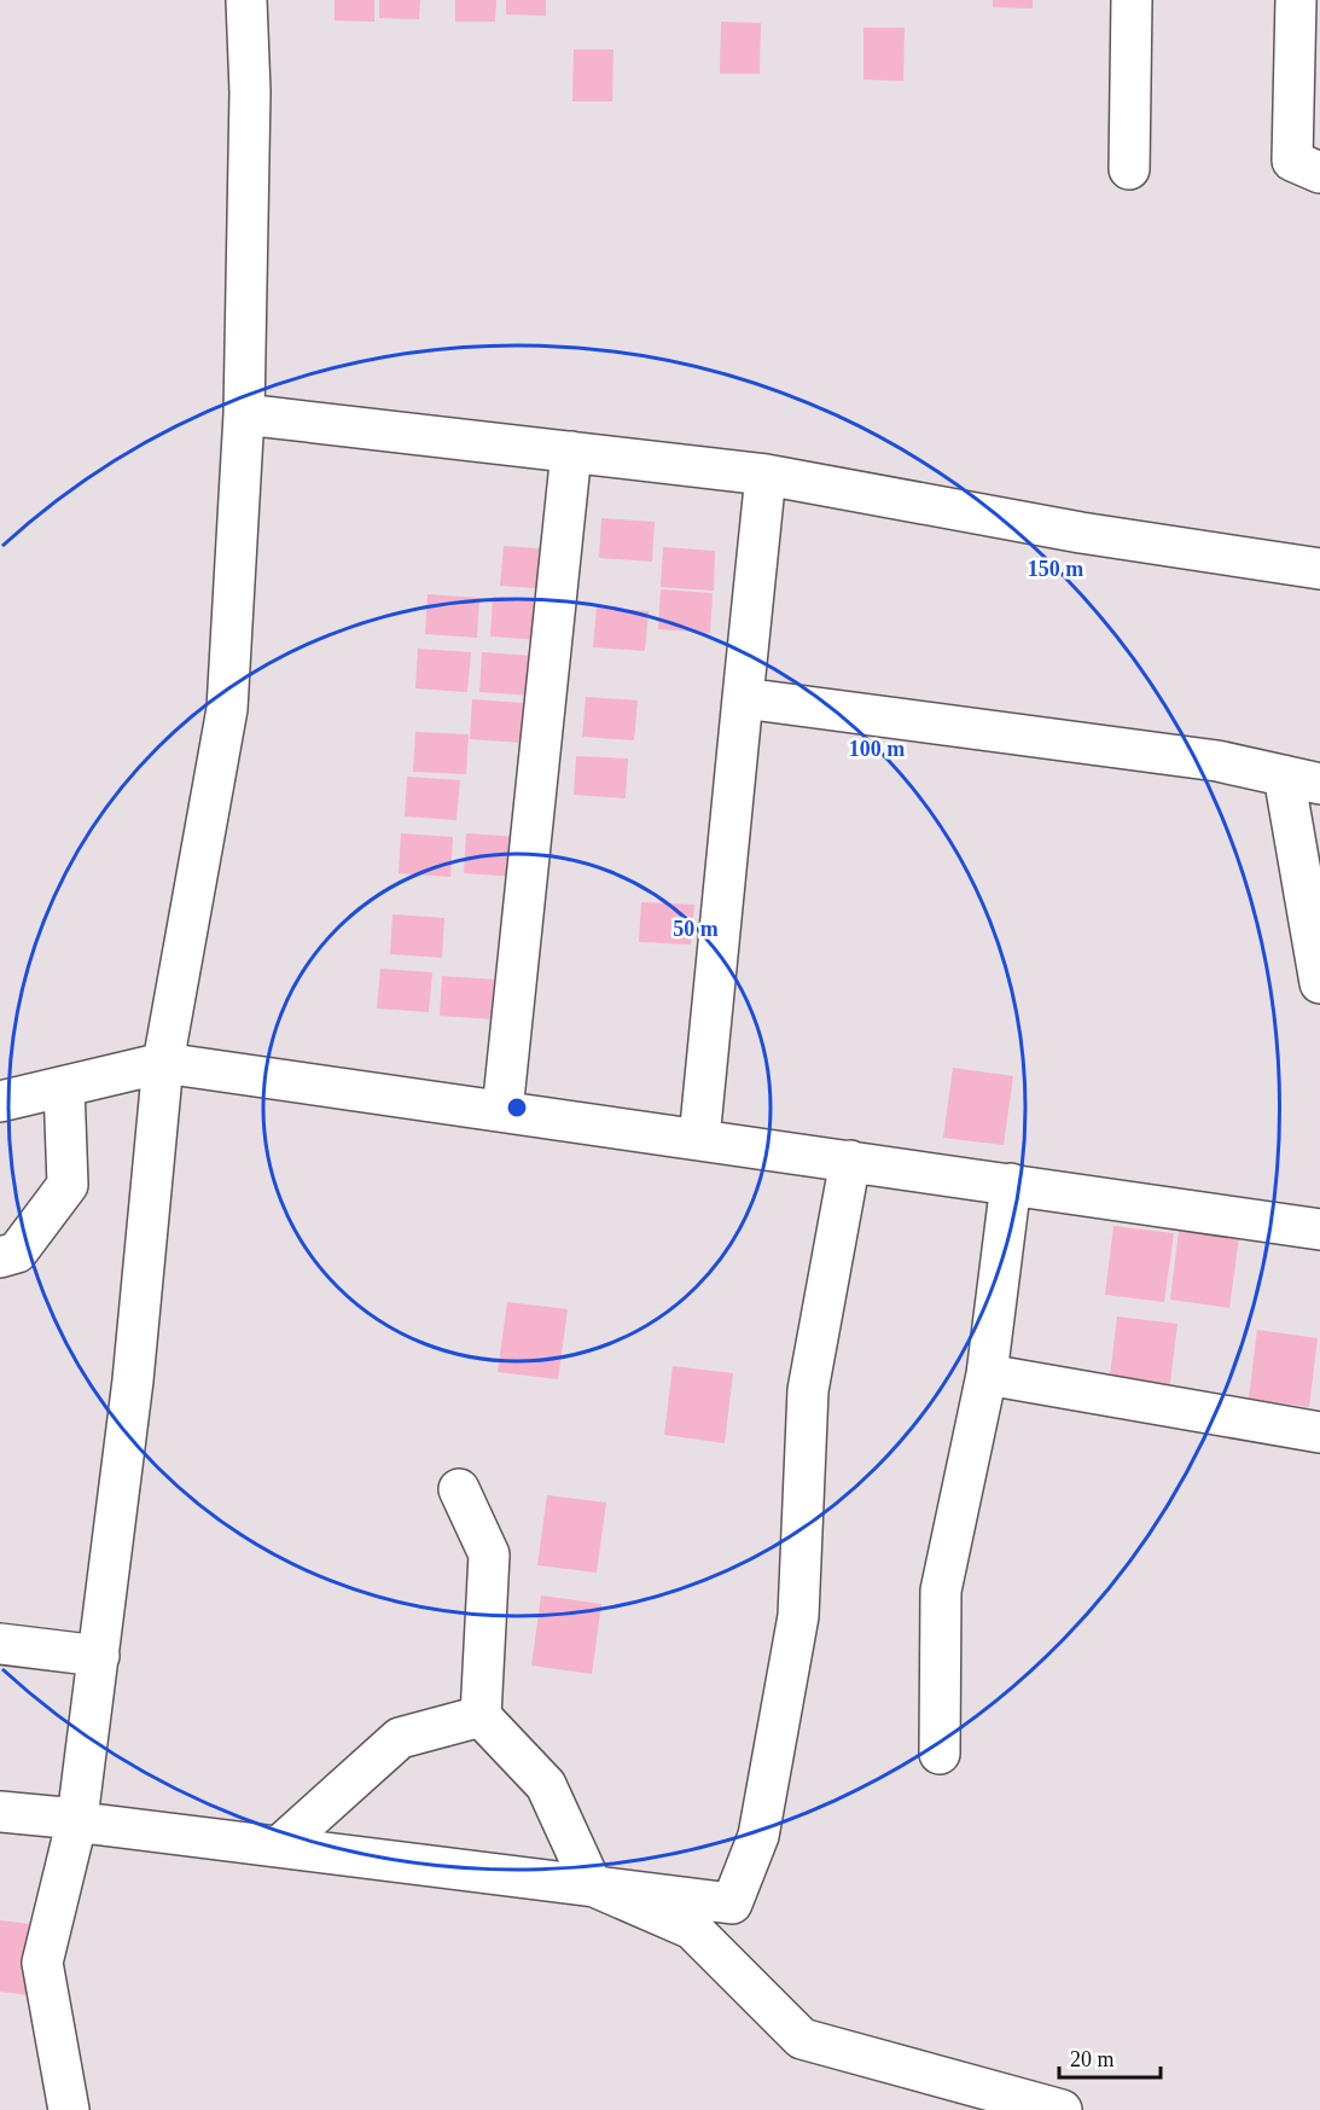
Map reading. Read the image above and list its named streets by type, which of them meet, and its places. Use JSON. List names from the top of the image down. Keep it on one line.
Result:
{"scale_bar":"20 m","rings":["150 m","100 m","50 m"]}
